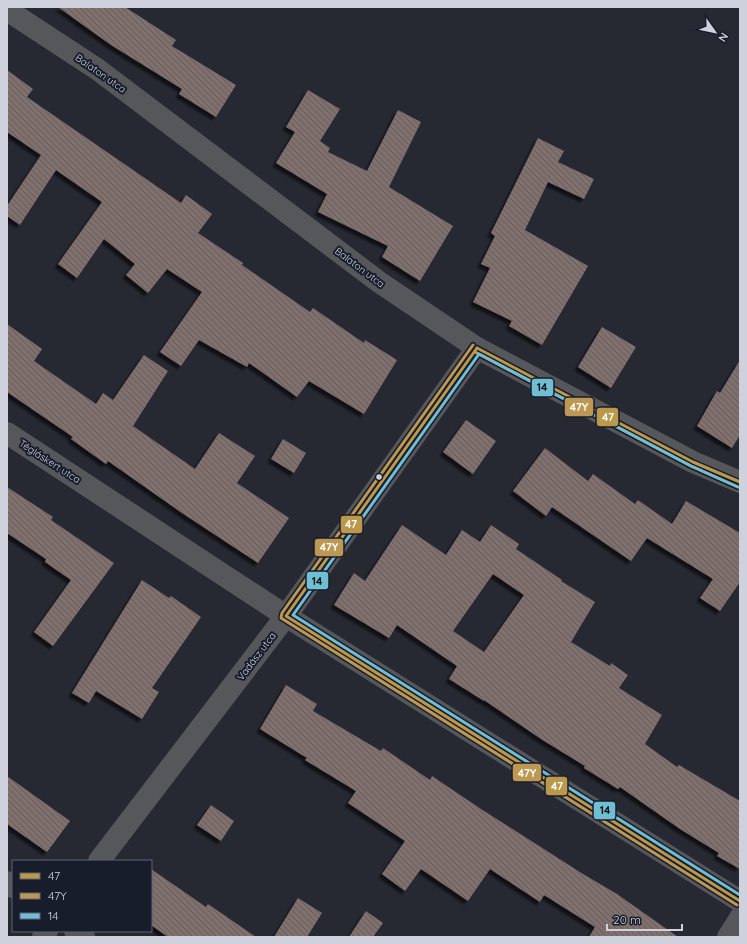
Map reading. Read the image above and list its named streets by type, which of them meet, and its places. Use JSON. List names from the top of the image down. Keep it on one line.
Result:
{"streets":{"street":["Balaton utca","Tégláskert utca","Vadász utca"]},"crossings":[["Balaton utca","Vadász utca"],["Tégláskert utca","Vadász utca"]],"lines":["transit line 47Y","transit line 47","transit line 14"],"legend":["47","47Y","14"],"scale_bar":"20 m","north":"bottom right"}
